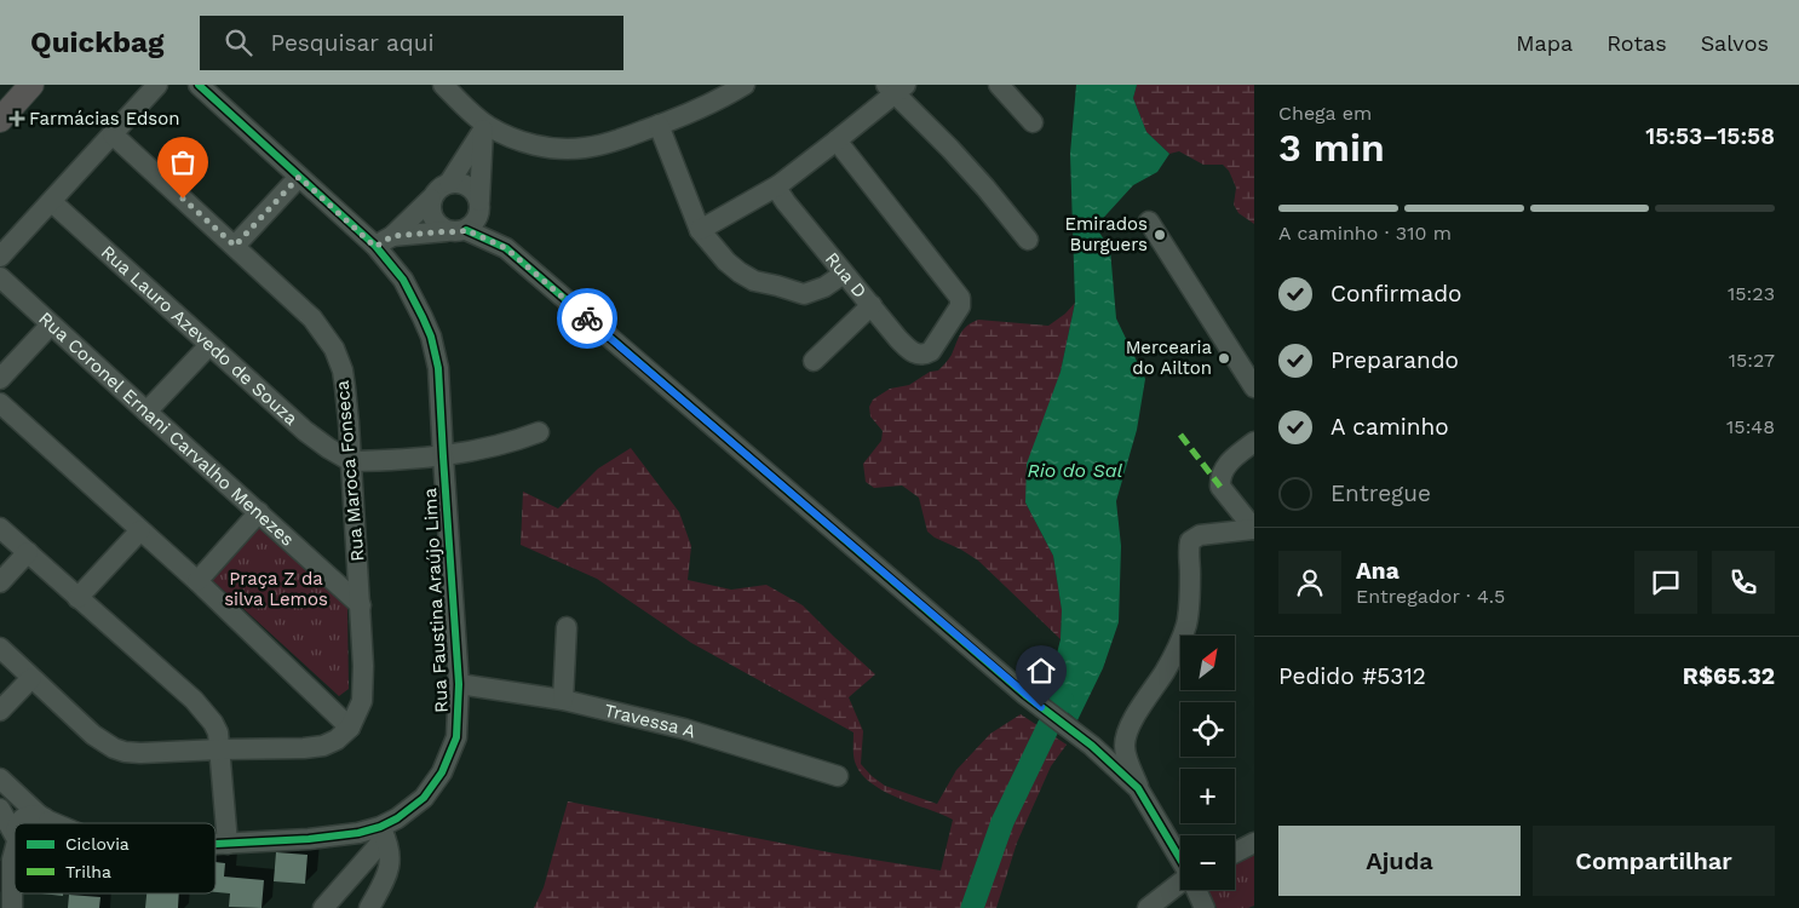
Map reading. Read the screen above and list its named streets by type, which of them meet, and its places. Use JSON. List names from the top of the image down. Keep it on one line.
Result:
{"streets":{"street":["Rua D","Rua Lauro Azevedo de Souza","Rua Coronel Ernani Carvalho Menezes","Rua Maroca Fonseca","Rua Faustina Araújo Lima","Travessa A"]},"crossings":[["Rua Lauro Azevedo de Souza","Rua Maroca Fonseca"],["Rua Coronel Ernani Carvalho Menezes","Rua Maroca Fonseca"],["Rua Faustina Araújo Lima","Travessa A"]],"water":["Rio do Sal"],"parks":["Praça Z da silva Lemos"],"places":{"health":["Farmácias Edson"],"other":["Emirados Burguers","Mercearia do Ailton"]},"legend":["Ciclovia","Trilha"],"north":"top right","page":{"header":"Quickbag","search":"Pesquisar aqui","nav":["Mapa","Rotas","Salvos"],"heading":["3 min","Chega em","15:53–15:58"],"panel":["Ana","Entregador · 4.5","Pedido #5312","R$65.32"],"bar":"A caminho · 310 m","list":[["Confirmado","15:23"],["Preparando","15:27"],["A caminho","15:48"],"Entregue"],"map_buttons":["+","−"],"buttons":["Ajuda","Compartilhar"]}}
